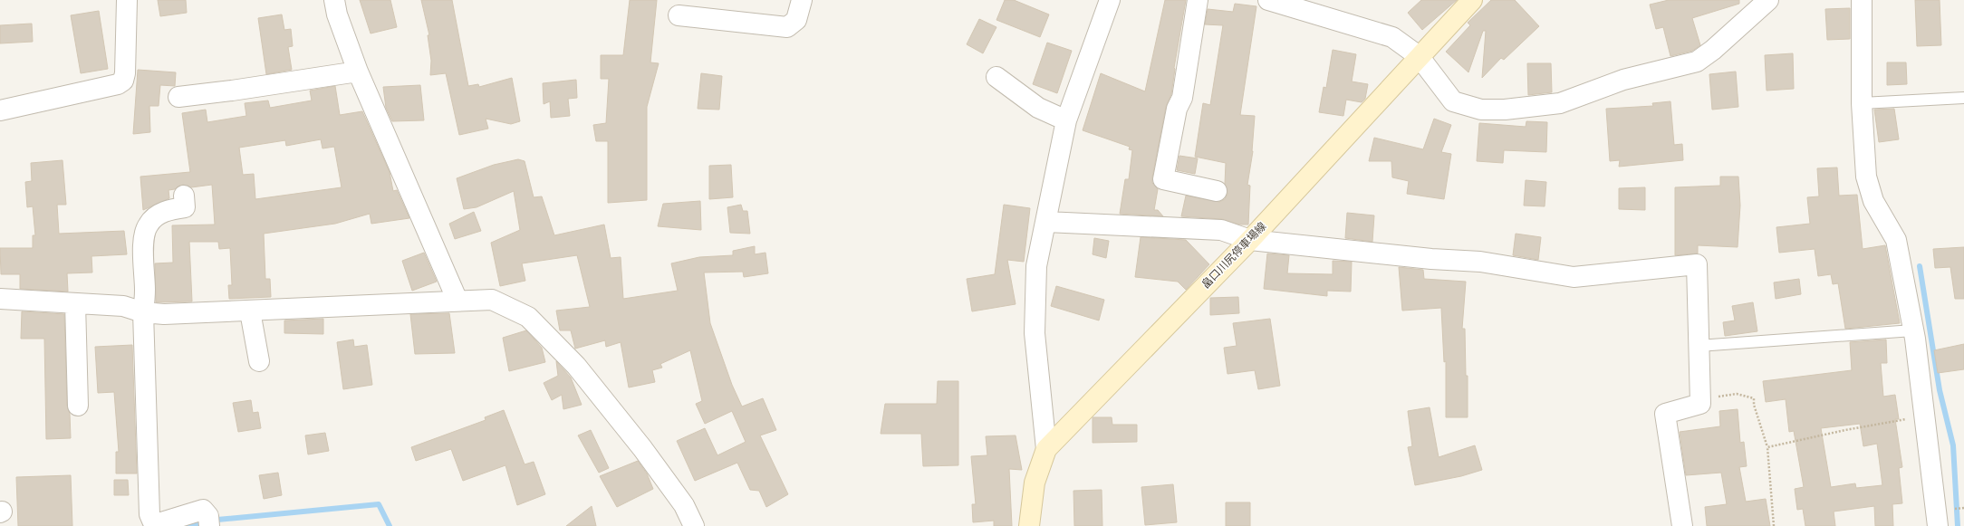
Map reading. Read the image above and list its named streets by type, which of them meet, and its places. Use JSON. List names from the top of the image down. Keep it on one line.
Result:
{"streets":{"main road":["畠口川尻停車場線"]}}
